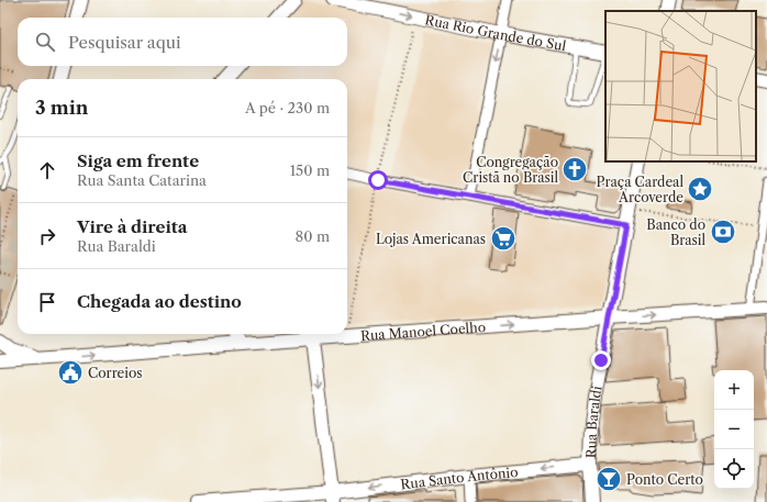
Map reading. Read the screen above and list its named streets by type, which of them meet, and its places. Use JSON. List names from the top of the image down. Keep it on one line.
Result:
{"streets":{"street":["Rua Rio Grande do Sul","Rua Manoel Coelho","Rua Baraldi","Rua Santo Antônio"]},"crossings":[["Rua Manoel Coelho","Rua Baraldi"],["Rua Baraldi","Rua Santo Antônio"]],"one_way":["Rua Manoel Coelho","Rua Santo Antônio"],"places":{"church":["Congregação Cristã no Brasil"],"place":["Praça Cardeal Arcoverde"],"bank":["Banco do Brasil"],"supermarket":["Lojas Americanas"],"public building":["Correios"],"bar":["Ponto Certo"]},"page":{"search":"Pesquisar aqui","heading":["3 min","A pé · 230 m"],"list":[["Siga em frente","Rua Santa Catarina","150 m"],["Vire à direita","Rua Baraldi","80 m"],"Chegada ao destino"],"map_buttons":["+","−"]}}
